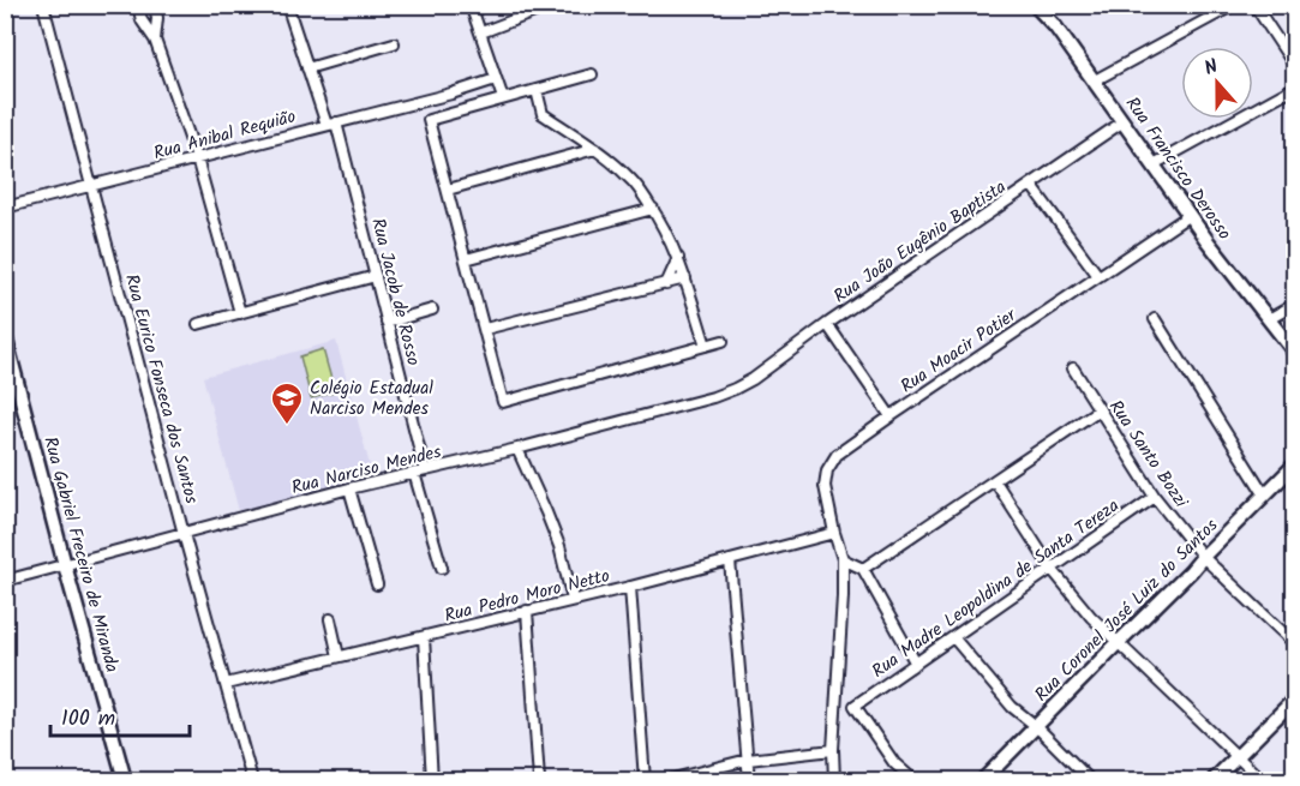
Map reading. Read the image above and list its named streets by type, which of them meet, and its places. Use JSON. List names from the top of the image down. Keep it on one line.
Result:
{"streets":{"street":["Rua Anibal Requião","Rua Francisco Derosso","Rua João Eugênio Baptista","Rua Jacob de Rosso","Rua Moacir Potier","Rua Eurico Fonseca dos Santos","Rua Santo Bozzi","Rua Narciso Mendes","Rua Gabriel Freceiro de Miranda","Rua Madre Leopoldina de Santa Tereza","Rua Pedro Moro Netto","Rua Coronel José Luiz do Santos"]},"crossings":[["Rua Anibal Requião","Rua Jacob de Rosso"],["Rua Anibal Requião","Rua Eurico Fonseca dos Santos"],["Rua Francisco Derosso","Rua João Eugênio Baptista"],["Rua Francisco Derosso","Rua Moacir Potier"],["Rua João Eugênio Baptista","Rua Narciso Mendes"],["Rua Jacob de Rosso","Rua Narciso Mendes"],["Rua Moacir Potier","Rua Pedro Moro Netto"],["Rua Eurico Fonseca dos Santos","Rua Narciso Mendes"],["Rua Eurico Fonseca dos Santos","Rua Pedro Moro Netto"],["Rua Santo Bozzi","Rua Madre Leopoldina de Santa Tereza"],["Rua Santo Bozzi","Rua Coronel José Luiz do Santos"],["Rua Narciso Mendes","Rua Gabriel Freceiro de Miranda"]],"places":{"school or university":["Colégio Estadual Narciso Mendes"]},"scale_bar":"100 m","north":"top"}
